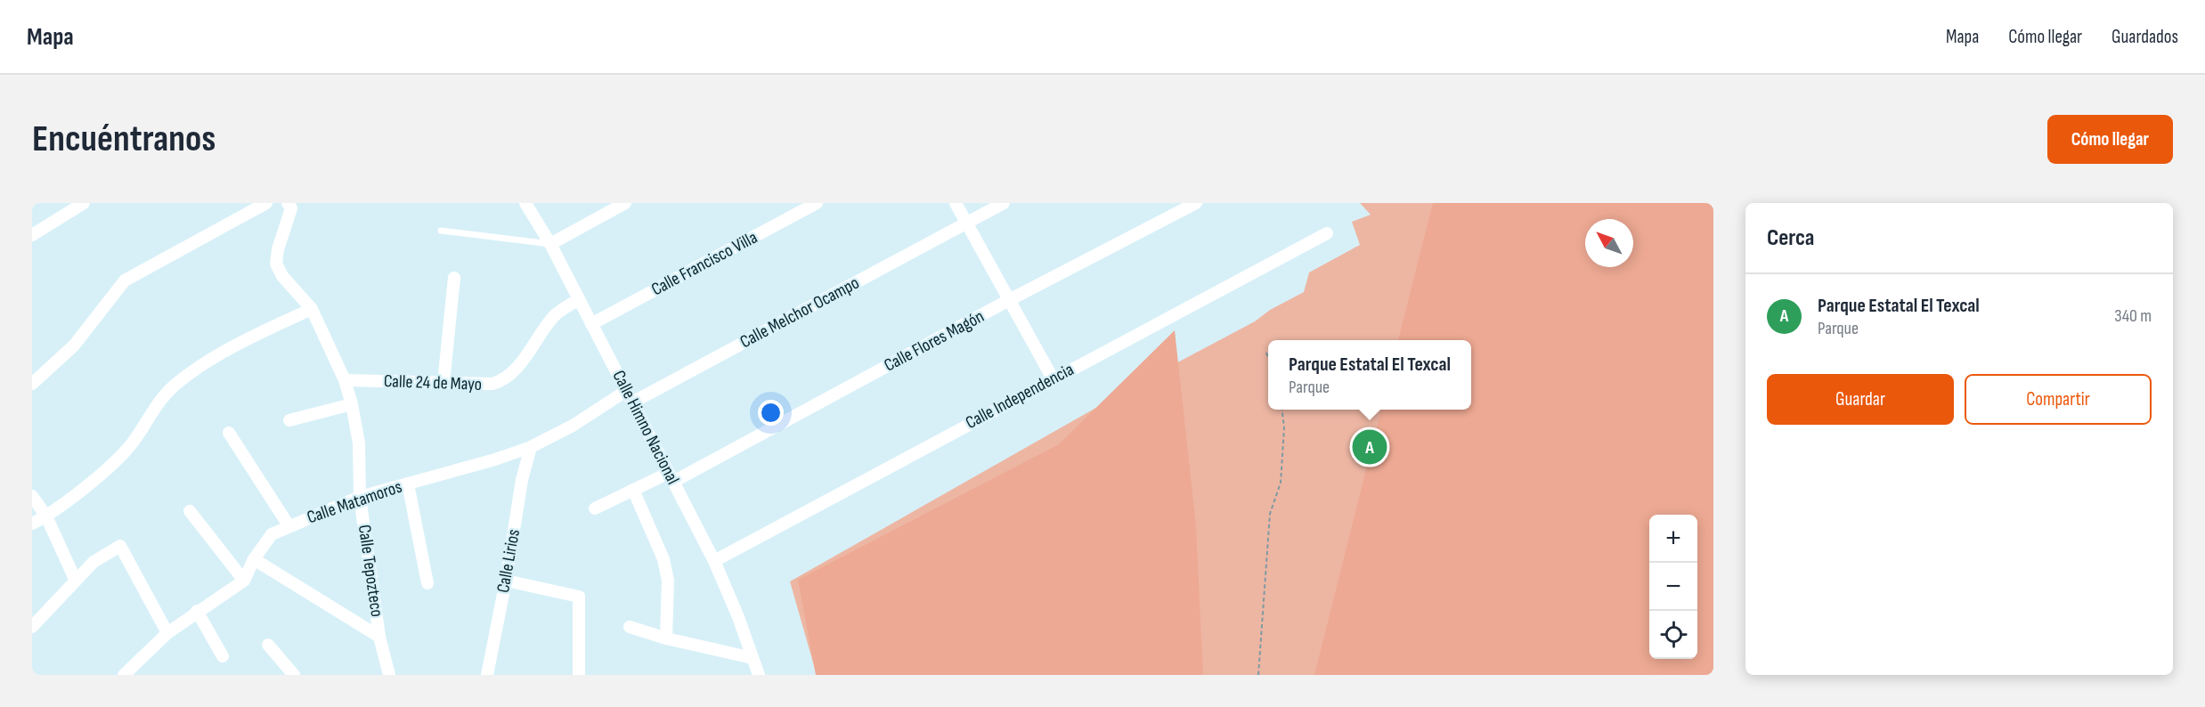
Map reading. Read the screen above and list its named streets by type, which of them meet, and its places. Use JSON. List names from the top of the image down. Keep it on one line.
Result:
{"streets":{"street":["Calle Francisco Villa","Calle Melchor Ocampo","Calle Flores Magón","Calle 24 de Mayo","Calle Independencia","Calle Himno Nacional","Calle Matamoros","Calle Lirios","Calle Tepozteco"]},"crossings":[["Calle Francisco Villa","Calle Himno Nacional"],["Calle Melchor Ocampo","Calle Himno Nacional"],["Calle Melchor Ocampo","Calle Matamoros"],["Calle Flores Magón","Calle Himno Nacional"],["Calle 24 de Mayo","Calle Himno Nacional"],["Calle 24 de Mayo","Calle Tepozteco"],["Calle Independencia","Calle Himno Nacional"],["Calle Himno Nacional","Calle Matamoros"],["Calle Matamoros","Calle Lirios"],["Calle Matamoros","Calle Tepozteco"]],"north":"top left","page":{"header":"Mapa","nav":["Mapa","Cómo llegar","Guardados"],"buttons":["Cómo llegar",["Guardar","Compartir"]],"title":"Encuéntranos","heading":"Cerca","list":[{"mark":"A","name":"Parque Estatal El Texcal","note":"Parque","value":"340 m"}],"popup":["Parque Estatal El Texcal","Parque"],"pins":"A","map_buttons":["+","−"]}}
